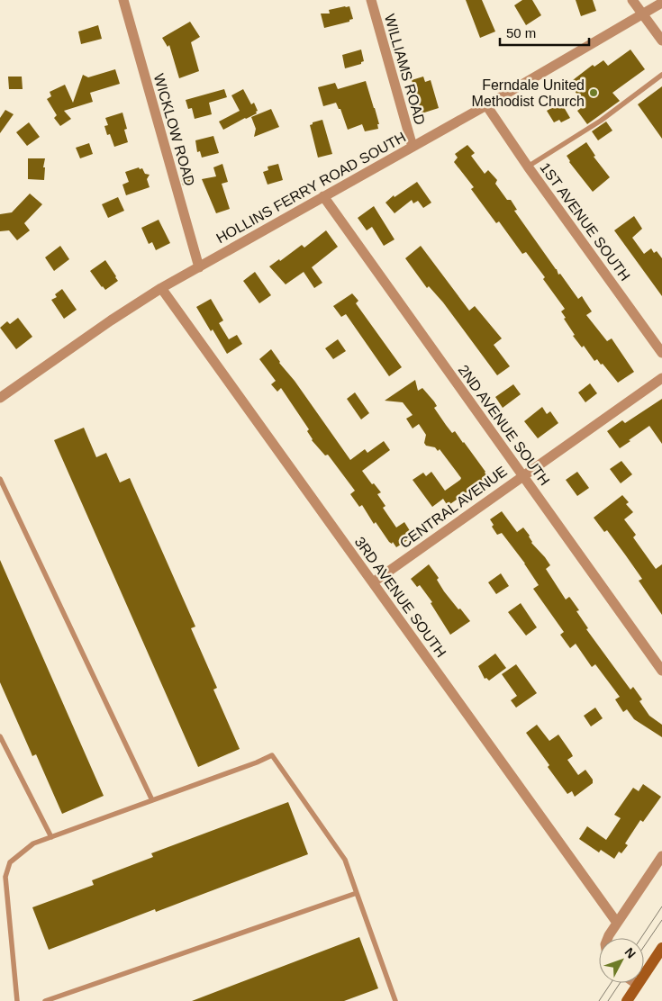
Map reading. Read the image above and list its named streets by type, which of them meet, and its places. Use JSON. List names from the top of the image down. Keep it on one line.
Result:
{"streets":{"street":["WILLIAMS ROAD","WICKLOW ROAD","HOLLINS FERRY ROAD SOUTH","1ST AVENUE SOUTH","2ND AVENUE SOUTH","CENTRAL AVENUE","3RD AVENUE SOUTH"]},"crossings":[["WILLIAMS ROAD","HOLLINS FERRY ROAD SOUTH"],["WICKLOW ROAD","HOLLINS FERRY ROAD SOUTH"],["HOLLINS FERRY ROAD SOUTH","1ST AVENUE SOUTH"],["HOLLINS FERRY ROAD SOUTH","2ND AVENUE SOUTH"],["HOLLINS FERRY ROAD SOUTH","3RD AVENUE SOUTH"],["2ND AVENUE SOUTH","CENTRAL AVENUE"],["CENTRAL AVENUE","3RD AVENUE SOUTH"]],"places":["Ferndale United Methodist Church"],"scale_bar":"50 m","north":"top right"}
